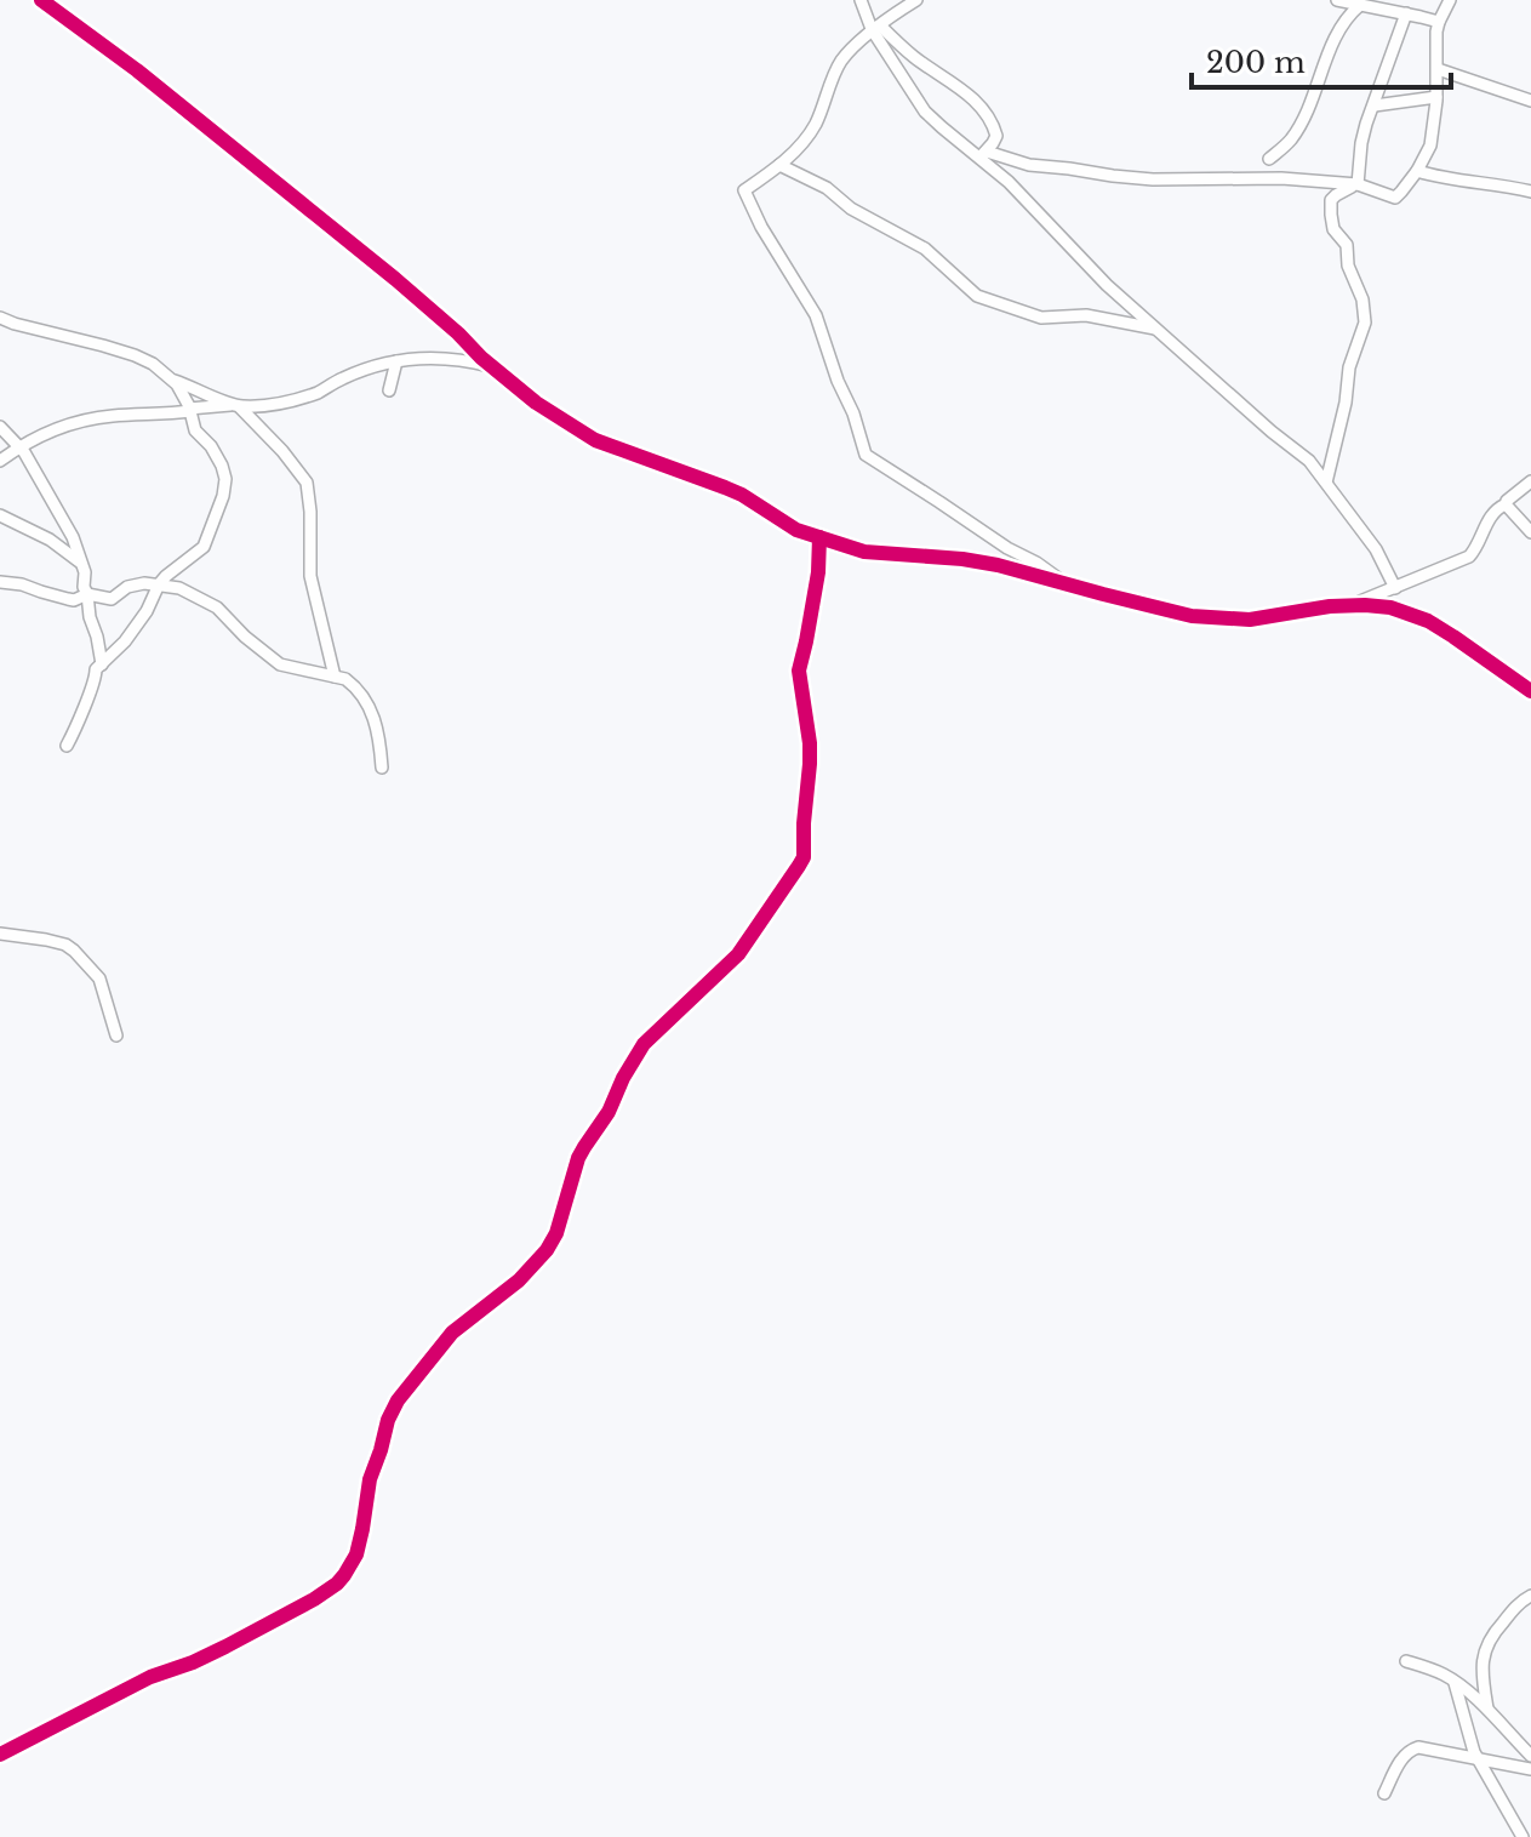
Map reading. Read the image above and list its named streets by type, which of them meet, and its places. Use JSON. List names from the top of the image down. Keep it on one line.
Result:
{"scale_bar":"200 m"}
